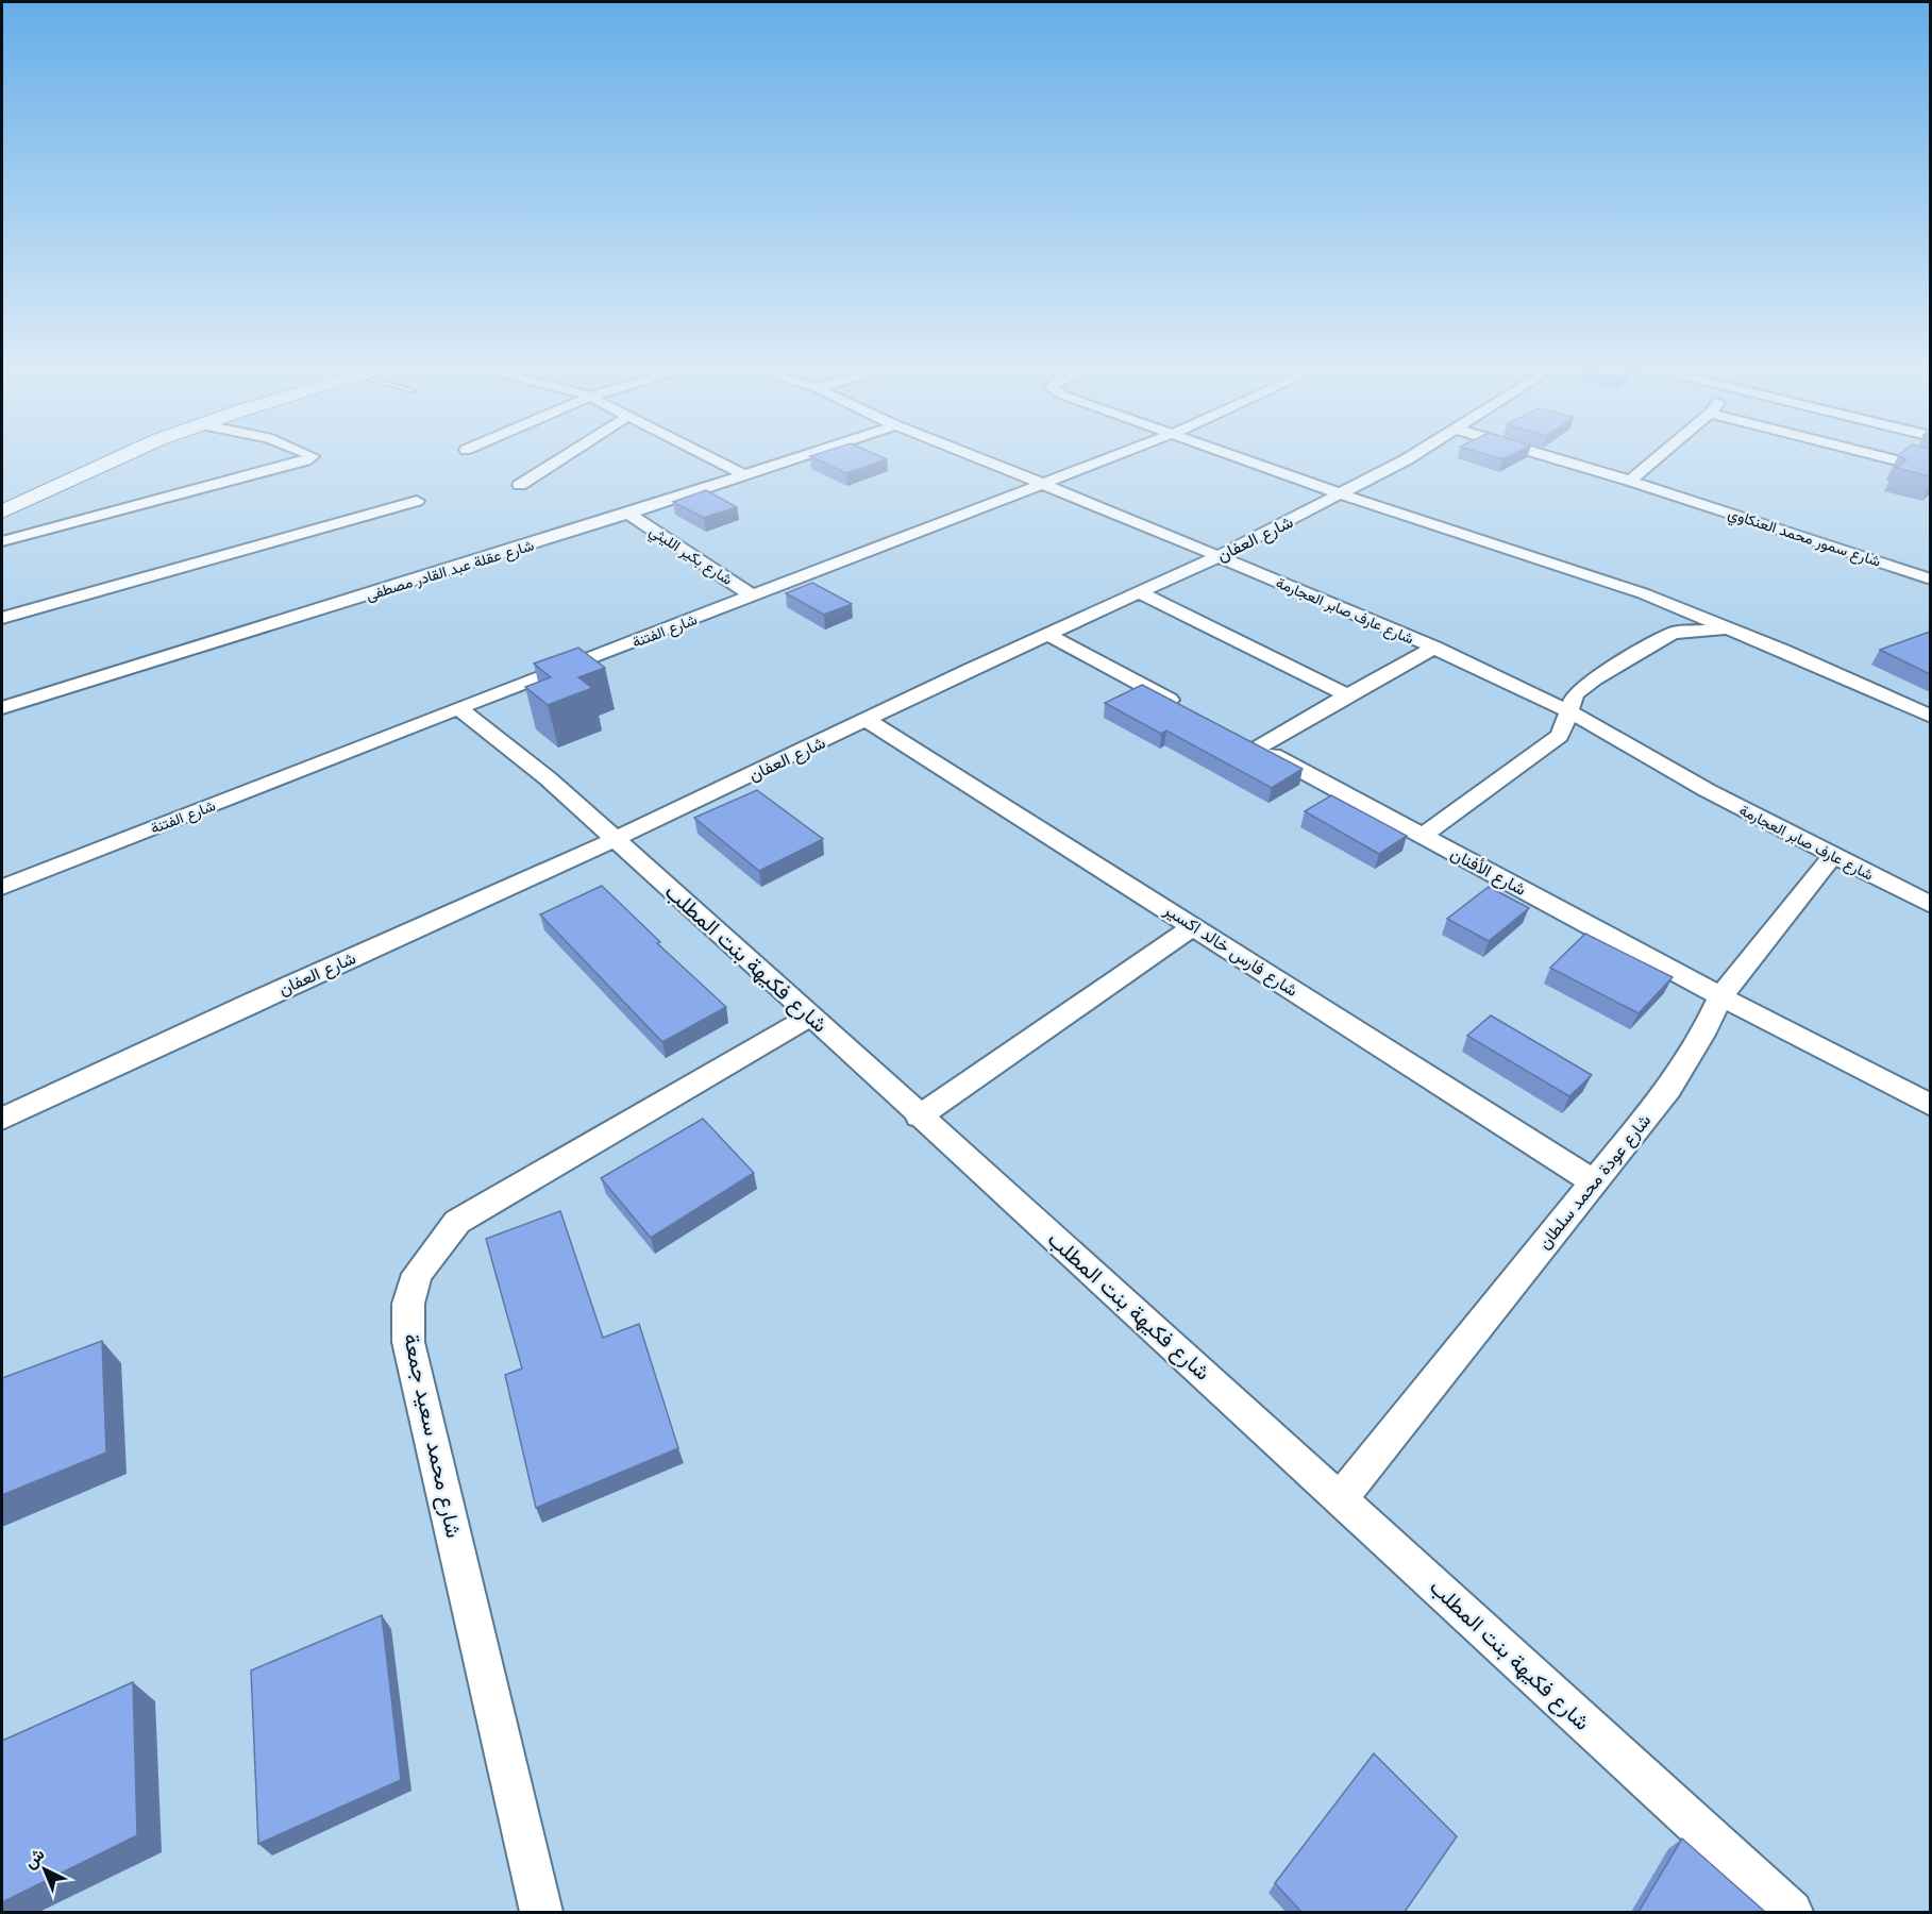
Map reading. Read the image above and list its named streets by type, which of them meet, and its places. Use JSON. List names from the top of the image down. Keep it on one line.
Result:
{"streets":{"street":["شارع سمور محمد العنكاوي","شارع العفان","شارع بكير الليثي","شارع عقلة عبد القادر مصطفى","شارع عارف صابر العجارمة","شارع الفتنة","شارع الأفنان","شارع فارس خالد اكسير","شارع فكيهة بنت المطلب","شارع عودة محمد سلطان","شارع محمد سعيد جمعة"]},"crossings":[["شارع العفان","شارع عارف صابر العجارمة"],["شارع العفان","شارع فارس خالد اكسير"],["شارع العفان","شارع فكيهة بنت المطلب"],["شارع بكير الليثي","شارع عقلة عبد القادر مصطفى"],["شارع بكير الليثي","شارع الفتنة"],["شارع عارف صابر العجارمة","شارع الفتنة"],["شارع عارف صابر العجارمة","شارع عودة محمد سلطان"],["شارع الفتنة","شارع فكيهة بنت المطلب"],["شارع الأفنان","شارع عودة محمد سلطان"],["شارع فارس خالد اكسير","شارع عودة محمد سلطان"],["شارع فكيهة بنت المطلب","شارع عودة محمد سلطان"],["شارع فكيهة بنت المطلب","شارع محمد سعيد جمعة"]],"north":"top left"}
